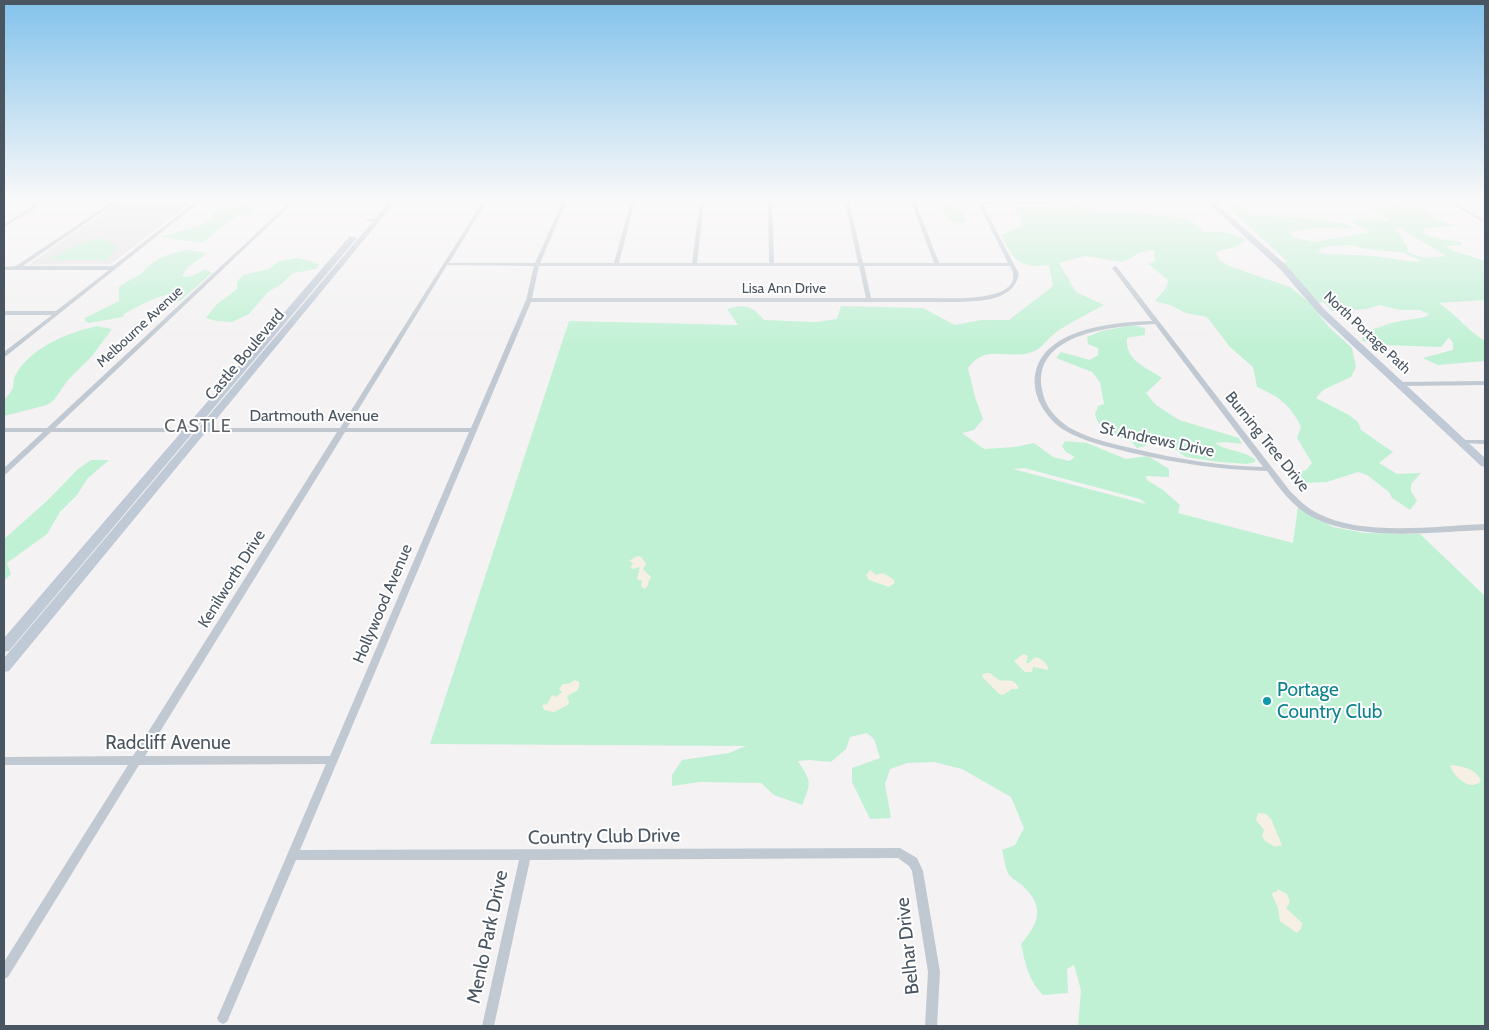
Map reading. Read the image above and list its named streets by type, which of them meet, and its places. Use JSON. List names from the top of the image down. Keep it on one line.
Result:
{"streets":{"main road":["North Portage Path","Castle Boulevard"],"street":["Lisa Ann Drive","Melbourne Avenue","Dartmouth Avenue","St Andrews Drive","Burning Tree Drive","Kenilworth Drive","Hollywood Avenue","Radcliff Avenue","Country Club Drive","Menlo Park Drive","Belhar Drive"]},"crossings":[["Lisa Ann Drive","Hollywood Avenue"],["Melbourne Avenue","Dartmouth Avenue"],["Castle Boulevard","Dartmouth Avenue"],["Dartmouth Avenue","Kenilworth Drive"],["Dartmouth Avenue","Hollywood Avenue"],["St Andrews Drive","Burning Tree Drive"],["Kenilworth Drive","Radcliff Avenue"],["Hollywood Avenue","Radcliff Avenue"],["Hollywood Avenue","Country Club Drive"],["Country Club Drive","Menlo Park Drive"],["Country Club Drive","Belhar Drive"]],"districts":["CASTLE"],"places":["Portage Country Club"]}
